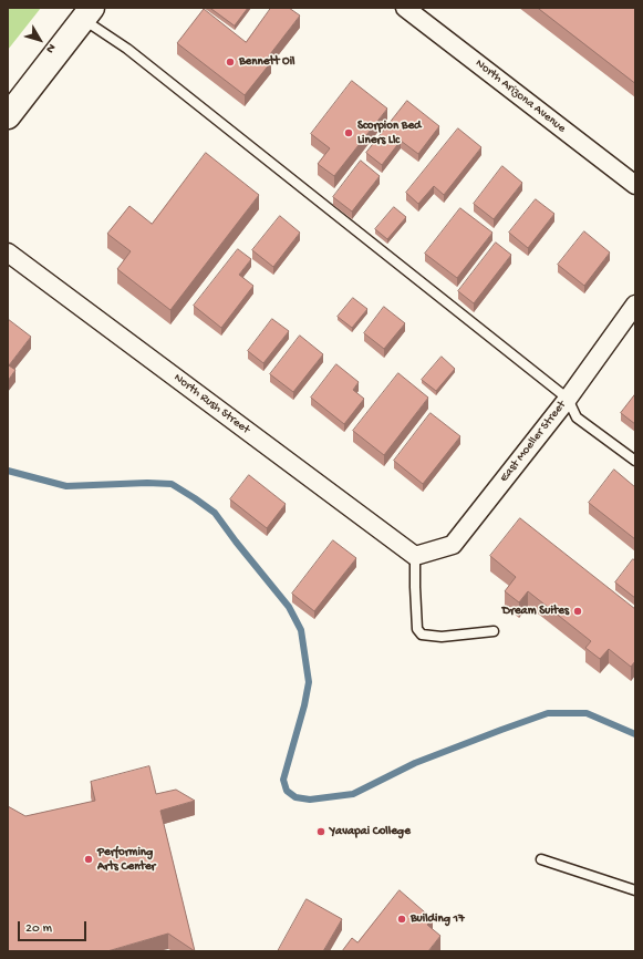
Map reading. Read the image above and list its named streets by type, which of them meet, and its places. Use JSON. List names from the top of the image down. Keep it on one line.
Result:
{"streets":{"street":["North Arizona Avenue","North Rush Street","East Moeller Street"]},"crossings":[["North Rush Street","East Moeller Street"]],"places":["Bennett Oil","Scorpion Bed Liners Llc","Dream Suites","Yavapai College","Performing Arts Center","Building 17"],"scale_bar":"20 m","north":"bottom right"}
